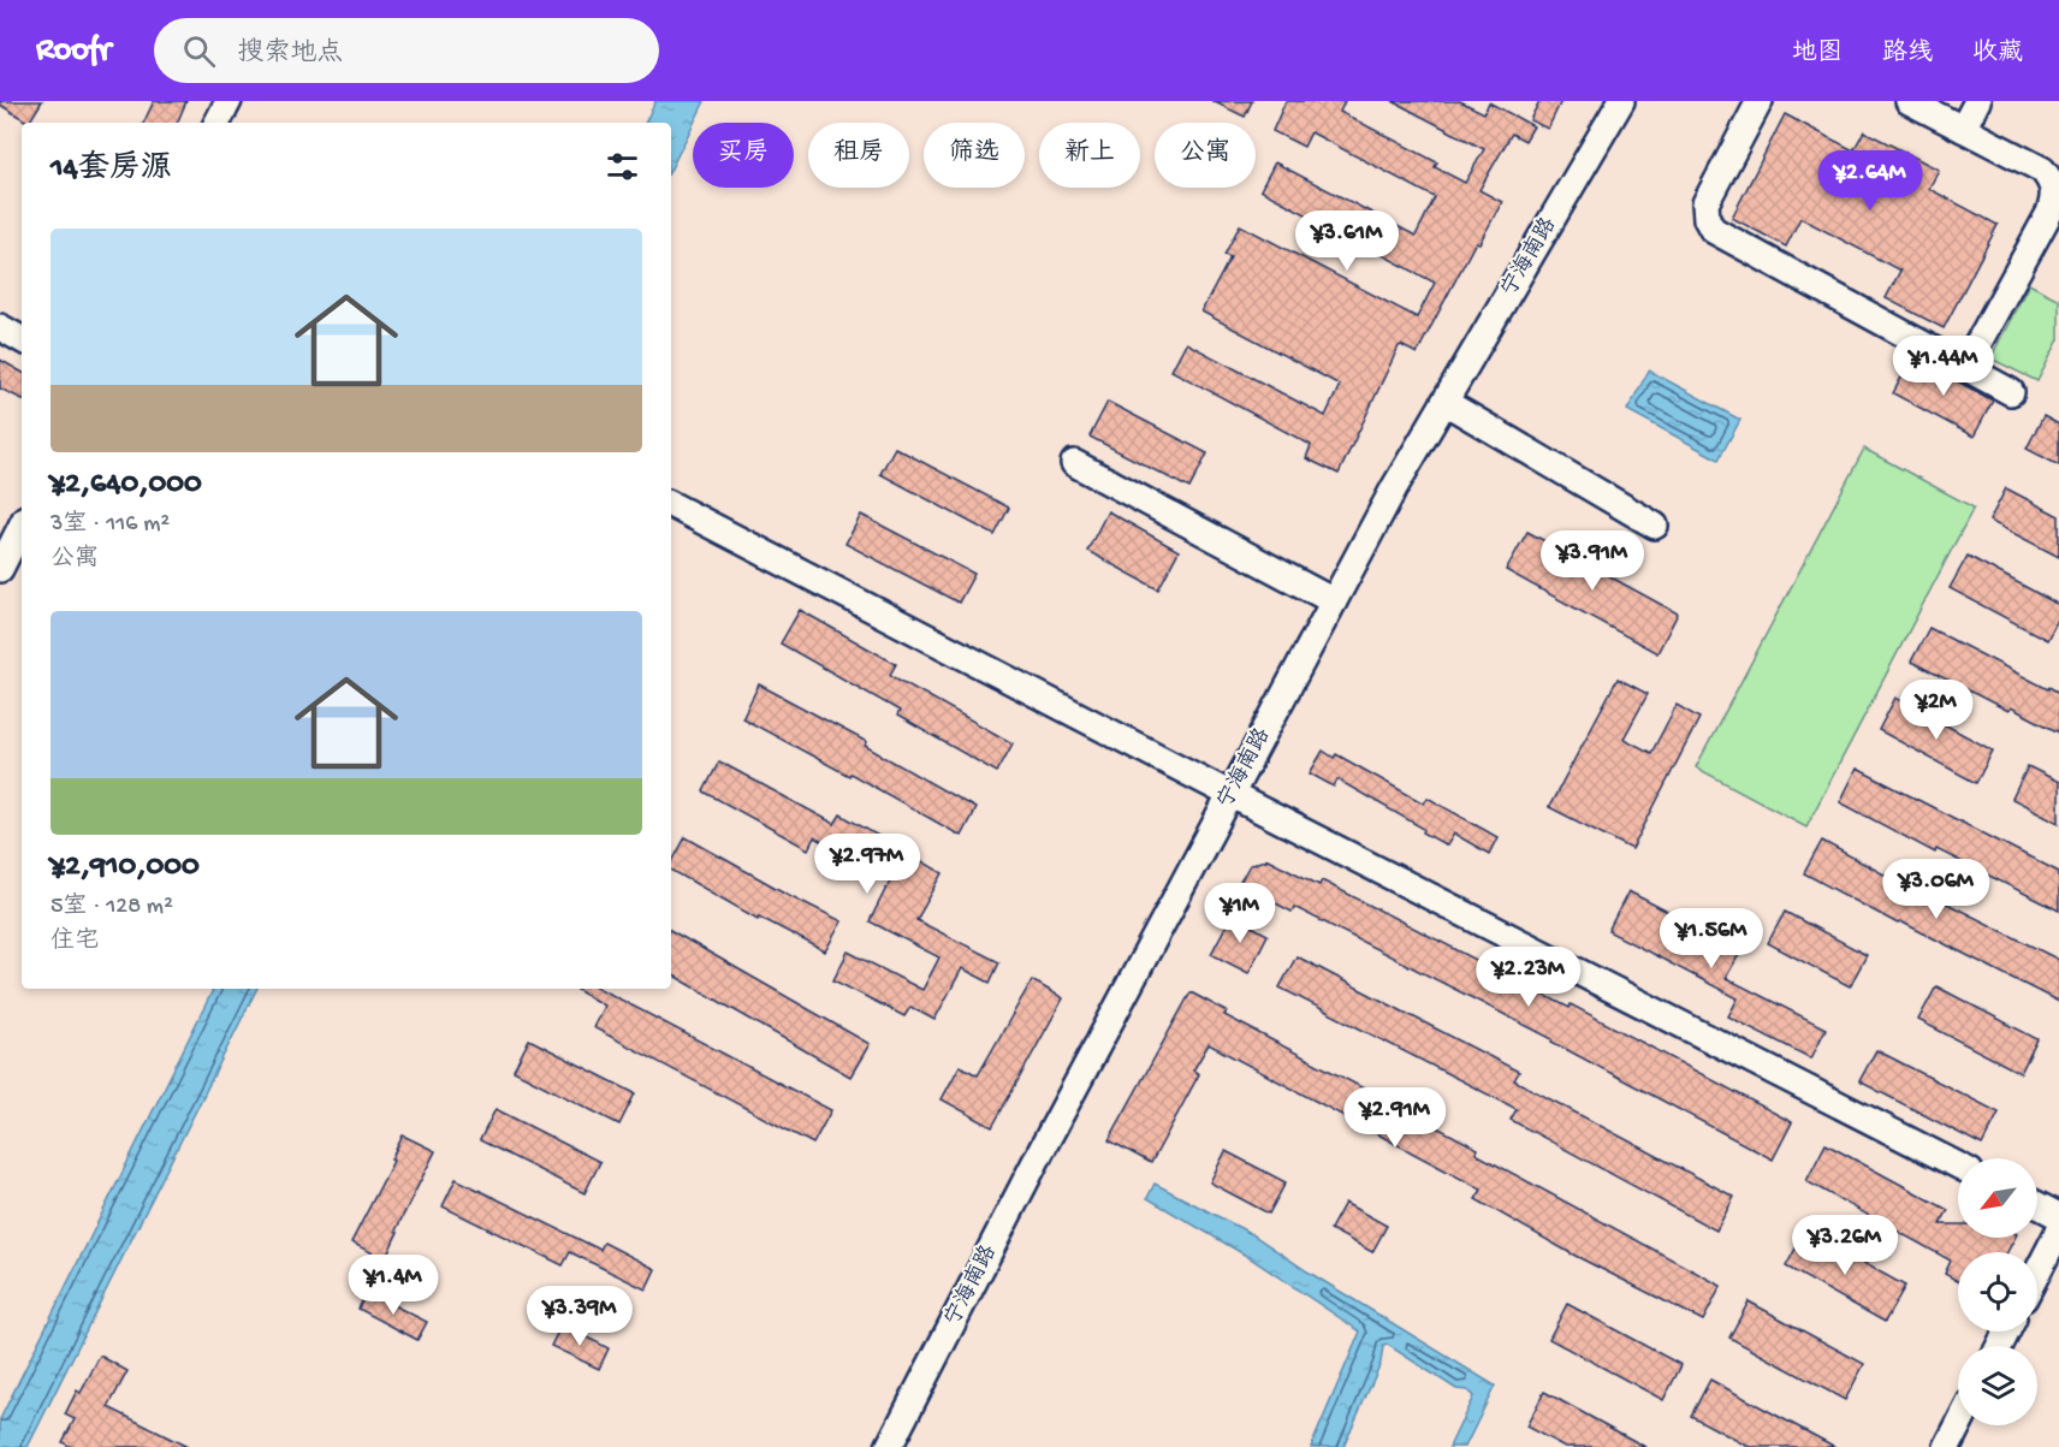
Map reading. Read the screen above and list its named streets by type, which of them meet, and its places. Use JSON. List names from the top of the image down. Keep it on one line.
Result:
{"streets":{"street":["宁海南路"]},"north":"bottom left","page":{"header":"Roofr","search":"搜索地点","nav":["地图","路线","收藏"],"chip":["买房","租房","筛选","新上","公寓"],"heading":"14套房源","price":["¥2.64M","¥3.61M","¥1.44M","¥3.91M","¥2M","¥2.97M","¥3.06M","¥1M","¥1.56M","¥2.23M","¥2.91M","¥3.26M","¥1.4M","¥3.39M"],"list":[{"name":"¥2,640,000","note":"3室 · 116 m² · 公寓"},{"name":"¥2,910,000","note":"5室 · 128 m² · 住宅"}]}}
